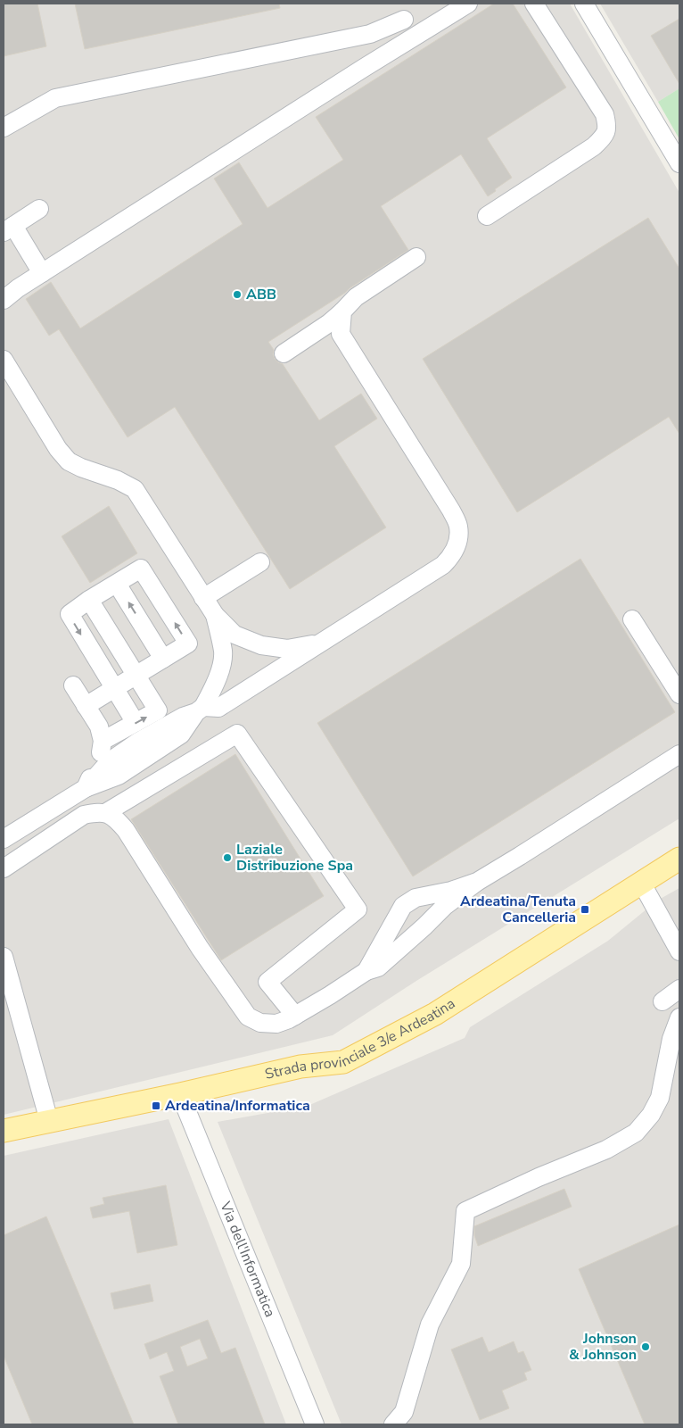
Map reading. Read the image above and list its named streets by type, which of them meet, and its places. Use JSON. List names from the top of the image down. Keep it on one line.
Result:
{"streets":{"main road":["Strada provinciale 3/e Ardeatina"],"street":["Via dell'Informatica"]},"crossings":[["Strada provinciale 3/e Ardeatina","Via dell'Informatica"]],"places":{"other":["ABB","Laziale Distribuzione Spa","Johnson & Johnson"],"transit":["Ardeatina/Tenuta Cancelleria","Ardeatina/Informatica"]}}
